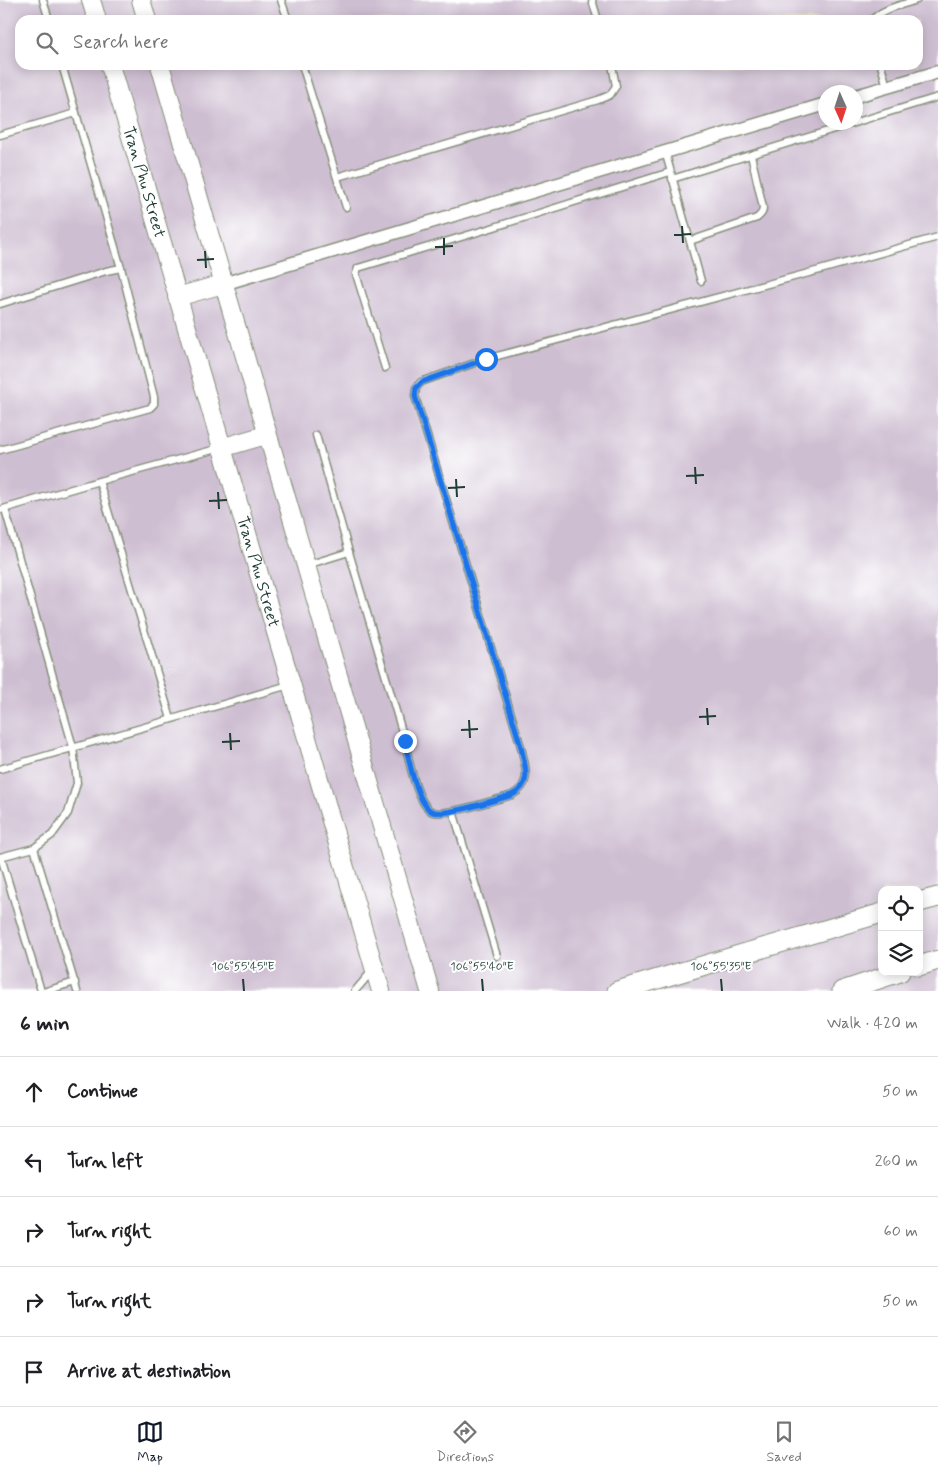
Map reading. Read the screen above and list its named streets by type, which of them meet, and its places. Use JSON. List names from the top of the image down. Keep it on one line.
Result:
{"streets":{"main road":["Tran Phu Street"]},"north":"bottom","page":{"search":"Search here","heading":["6 min","Walk · 420 m"],"list":[["Continue","50 m"],["Turn left","260 m"],["Turn right","60 m"],["Turn right","50 m"],"Arrive at destination"],"nav":["Map","Directions","Saved"]},"coordinates":["106°55'45\"E","106°55'40\"E","106°55'35\"E"]}
